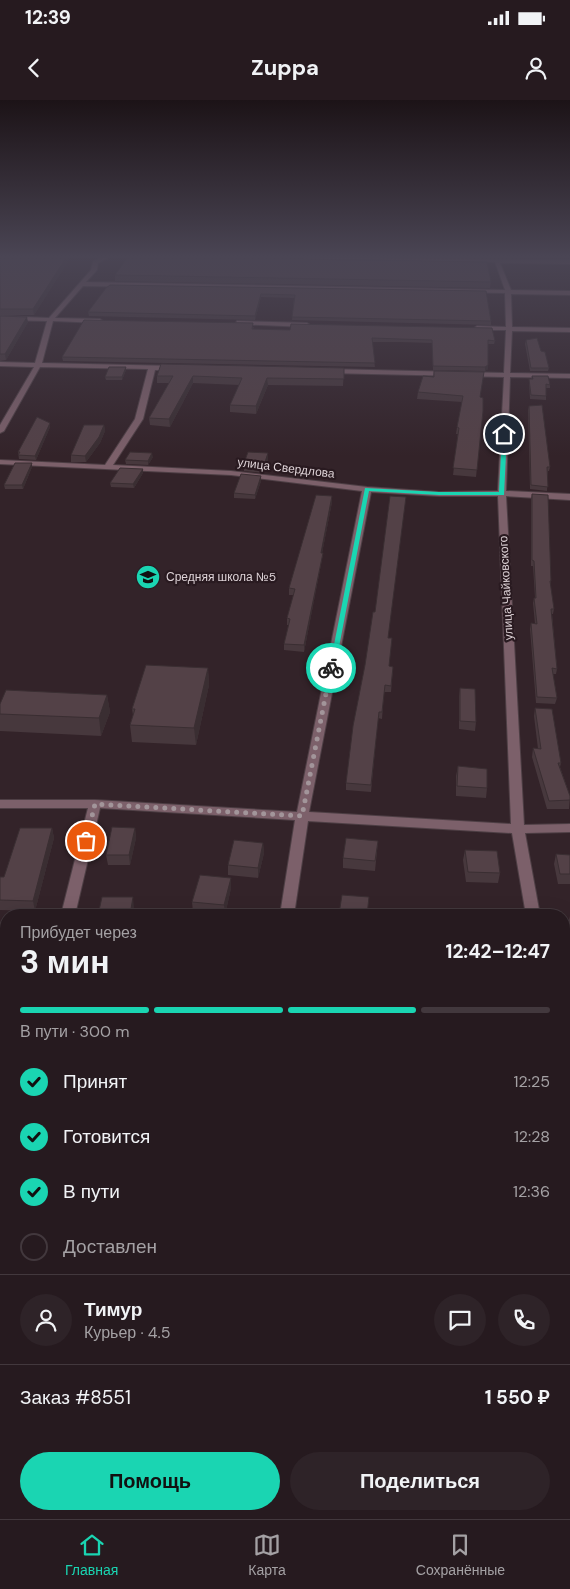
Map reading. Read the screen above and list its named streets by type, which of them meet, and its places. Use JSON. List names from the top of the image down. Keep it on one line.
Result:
{"streets":{"street":["улица Свердлова","улица Чайковского"]},"crossings":[["улица Свердлова","улица Чайковского"]],"places":{"school or university":["Средняя школа №5"]},"page":{"status":"12:39","header":"Zuppa","heading":["3 мин","Прибудет через","12:42–12:47"],"panel":["Тимур","Курьер · 4.5","Заказ #8551","1 550 ₽"],"bar":"В пути · 300 m","list":[["Принят","12:25"],["Готовится","12:28"],["В пути","12:36"],"Доставлен"],"buttons":["Помощь","Поделиться"],"tabs":["Главная","Карта","Сохранённые"]}}
